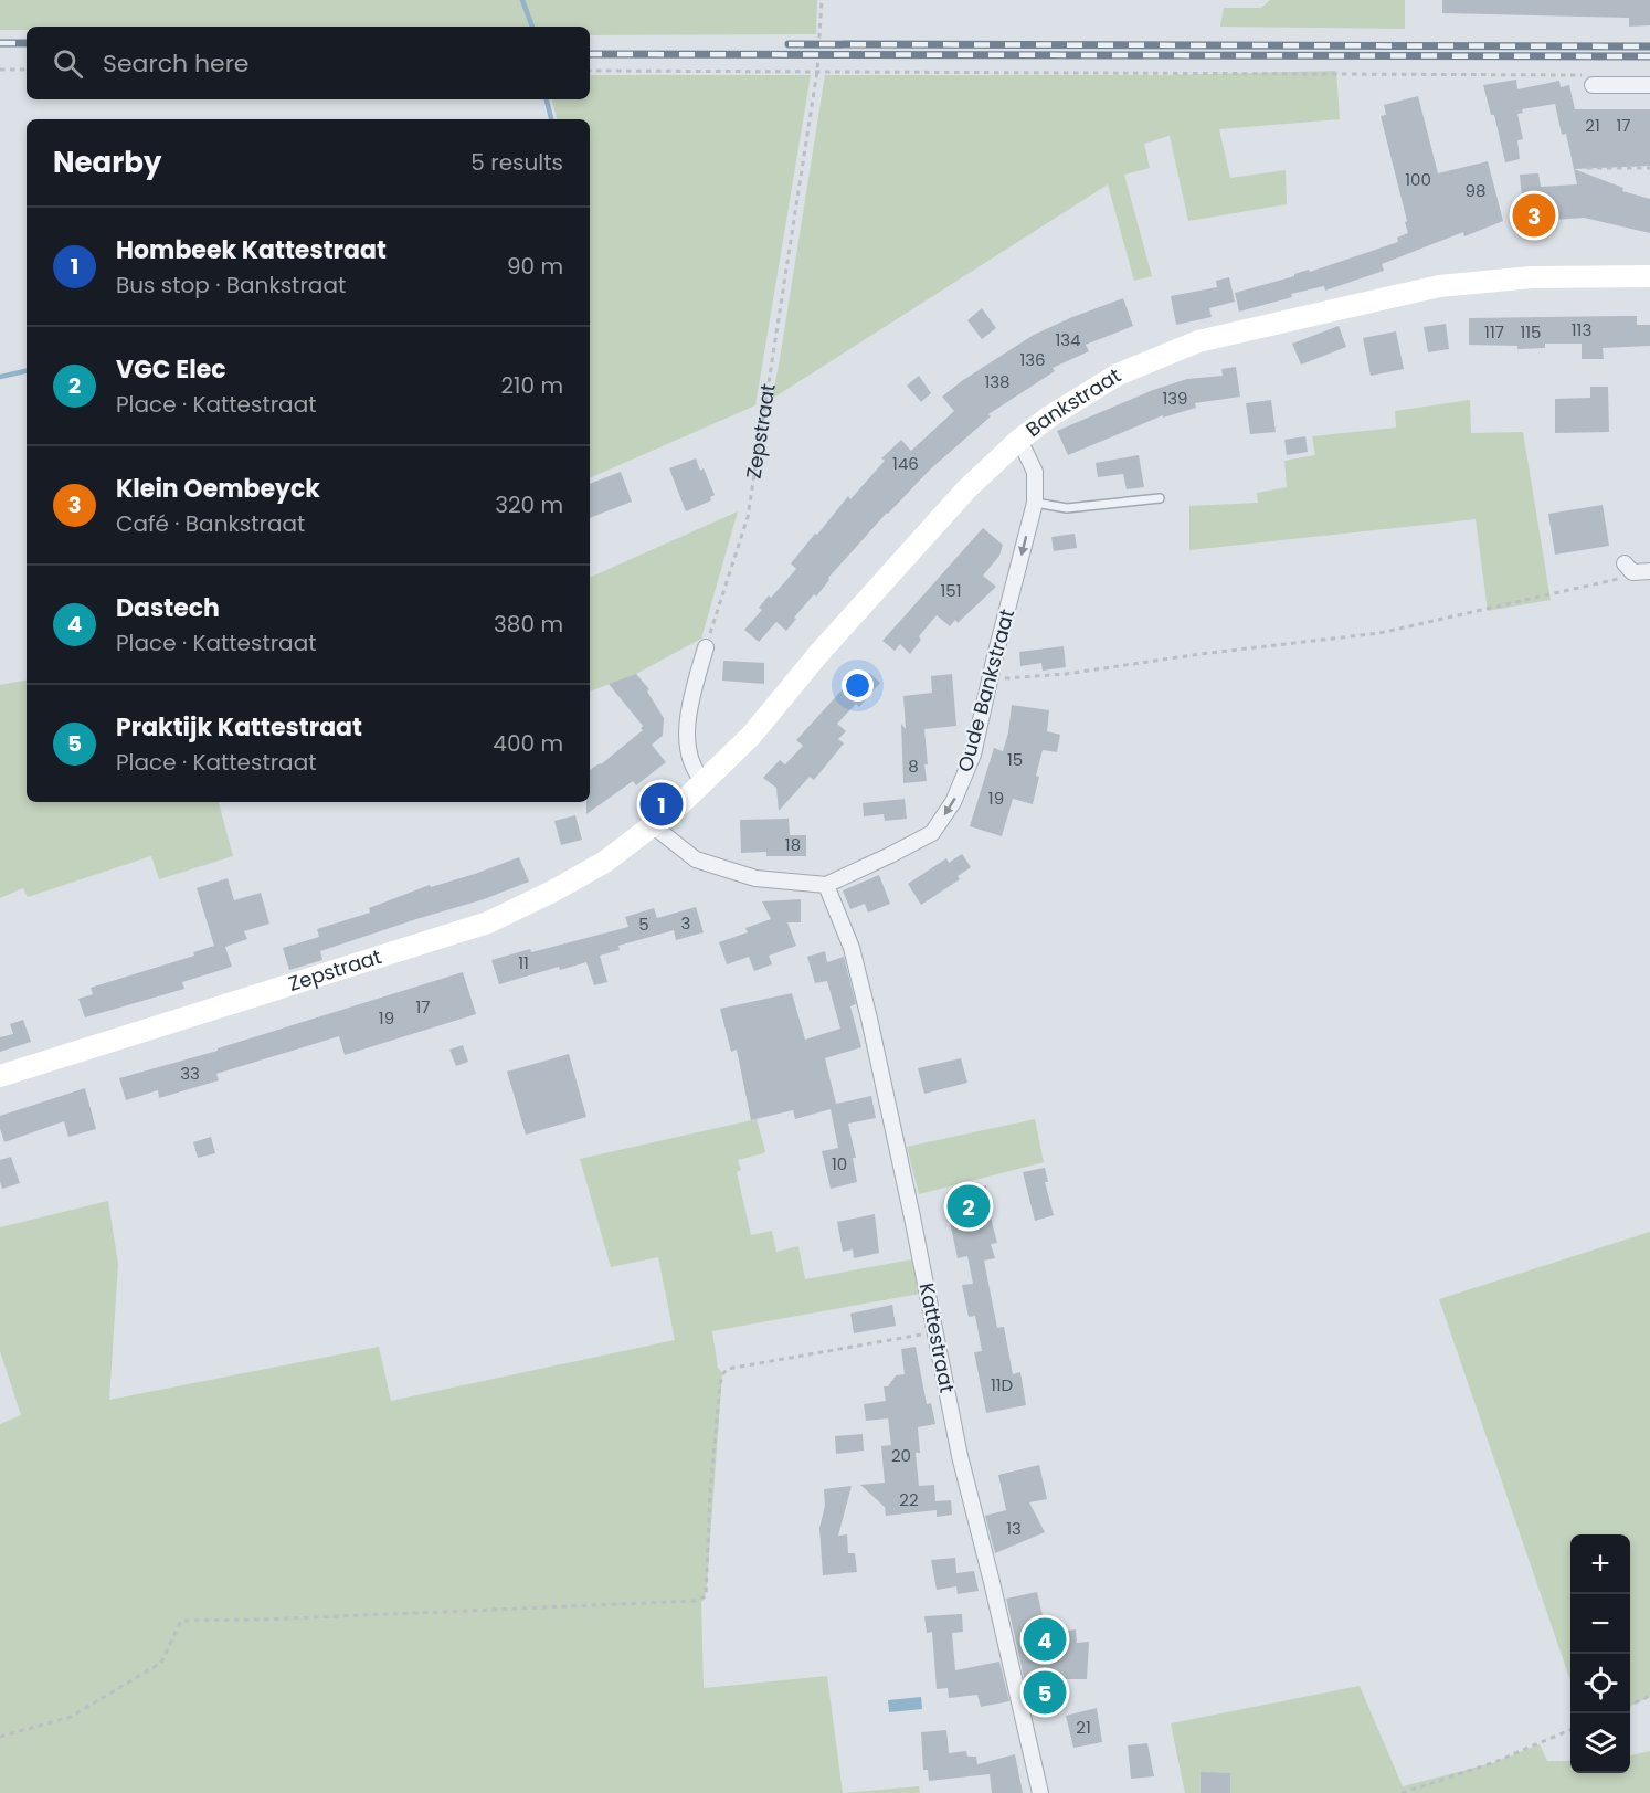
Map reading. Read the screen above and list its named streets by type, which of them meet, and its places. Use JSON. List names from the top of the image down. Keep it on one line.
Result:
{"streets":{"street":["Bankstraat","Zepstraat","Oude Bankstraat","Kattestraat"]},"crossings":[["Bankstraat","Zepstraat"],["Bankstraat","Oude Bankstraat"],["Oude Bankstraat","Kattestraat"]],"one_way":["Oude Bankstraat"],"house_numbers":["21","17","100","98","113","117","115","134","136","138","139","146","151","15","8","19","18","3","5","11","17","19","33","10","11D","20","22","13","21"],"page":{"search":"Search here","heading":["Nearby","5 results"],"pins":["3","1","2","4","5"],"list":[{"mark":"1","name":"Hombeek Kattestraat","note":"Bus stop · Bankstraat","value":"90 m"},{"mark":"2","name":"VGC Elec","note":"Place · Kattestraat","value":"210 m"},{"mark":"3","name":"Klein Oembeyck","note":"Café · Bankstraat","value":"320 m"},{"mark":"4","name":"Dastech","note":"Place · Kattestraat","value":"380 m"},{"mark":"5","name":"Praktijk Kattestraat","note":"Place · Kattestraat","value":"400 m"}],"map_buttons":["+","−"]}}
